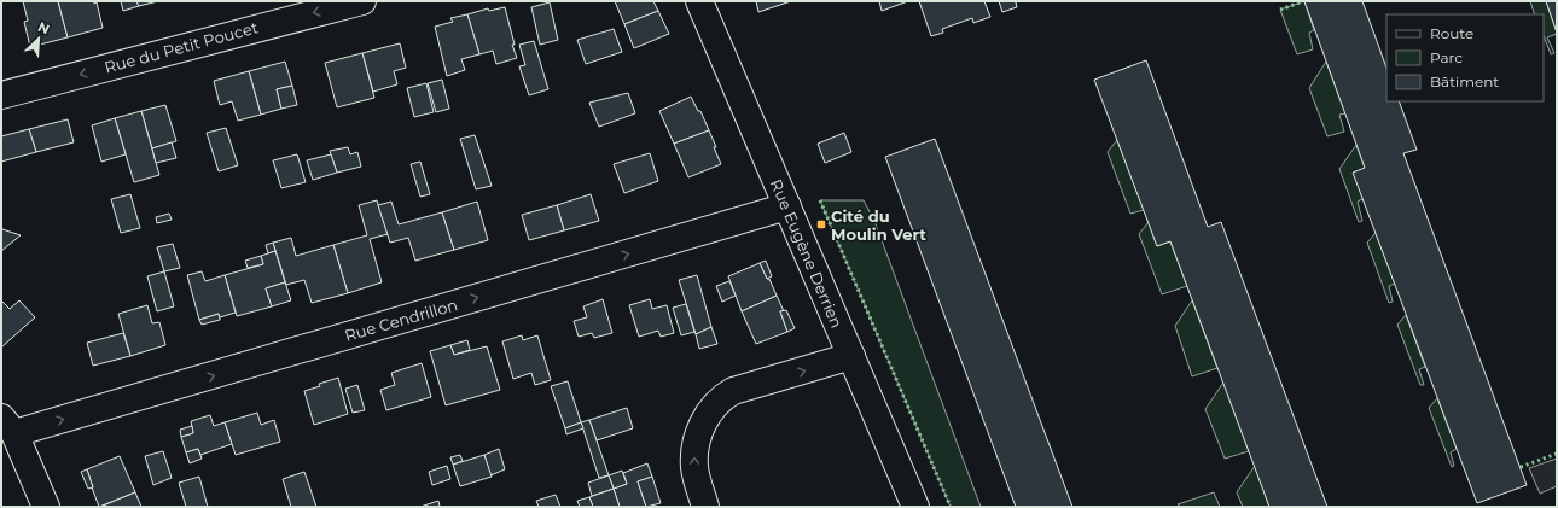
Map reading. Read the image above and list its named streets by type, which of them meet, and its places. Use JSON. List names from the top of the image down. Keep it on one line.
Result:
{"streets":{"street":["Rue du Petit Poucet","Rue Eugène Derrien","Rue Cendrillon"]},"crossings":[["Rue Eugène Derrien","Rue Cendrillon"]],"one_way":["Rue du Petit Poucet","Rue Cendrillon"],"places":{"transit":["Cité du Moulin Vert"]},"legend":["Route","Parc","Bâtiment"],"north":"top right"}
